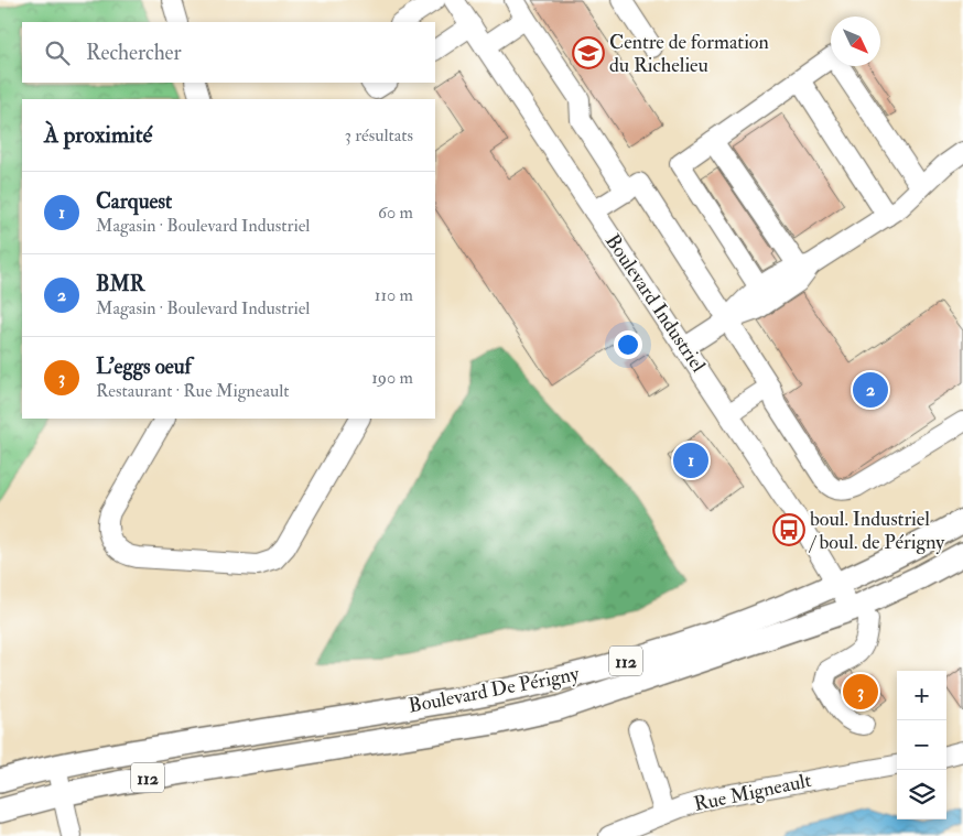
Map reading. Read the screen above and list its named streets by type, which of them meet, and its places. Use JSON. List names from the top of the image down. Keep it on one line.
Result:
{"streets":{"main road":["112","Boulevard De Périgny"],"street":["Boulevard Industriel","Rue Migneault"]},"crossings":[["Boulevard Industriel","Boulevard De Périgny"]],"places":{"school or university":["Centre de formation du Richelieu"],"bus stop":["boul. Industriel / boul. de Périgny"]},"north":"bottom right","page":{"search":"Rechercher","heading":["À proximité","3 résultats"],"list":[{"mark":"1","name":"Carquest","note":"Magasin · Boulevard Industriel","value":"60 m"},{"mark":"2","name":"BMR","note":"Magasin · Boulevard Industriel","value":"110 m"},{"mark":"3","name":"L'eggs oeuf","note":"Restaurant · Rue Migneault","value":"190 m"}],"pins":["2","1","3"],"map_buttons":["+","−"]}}
